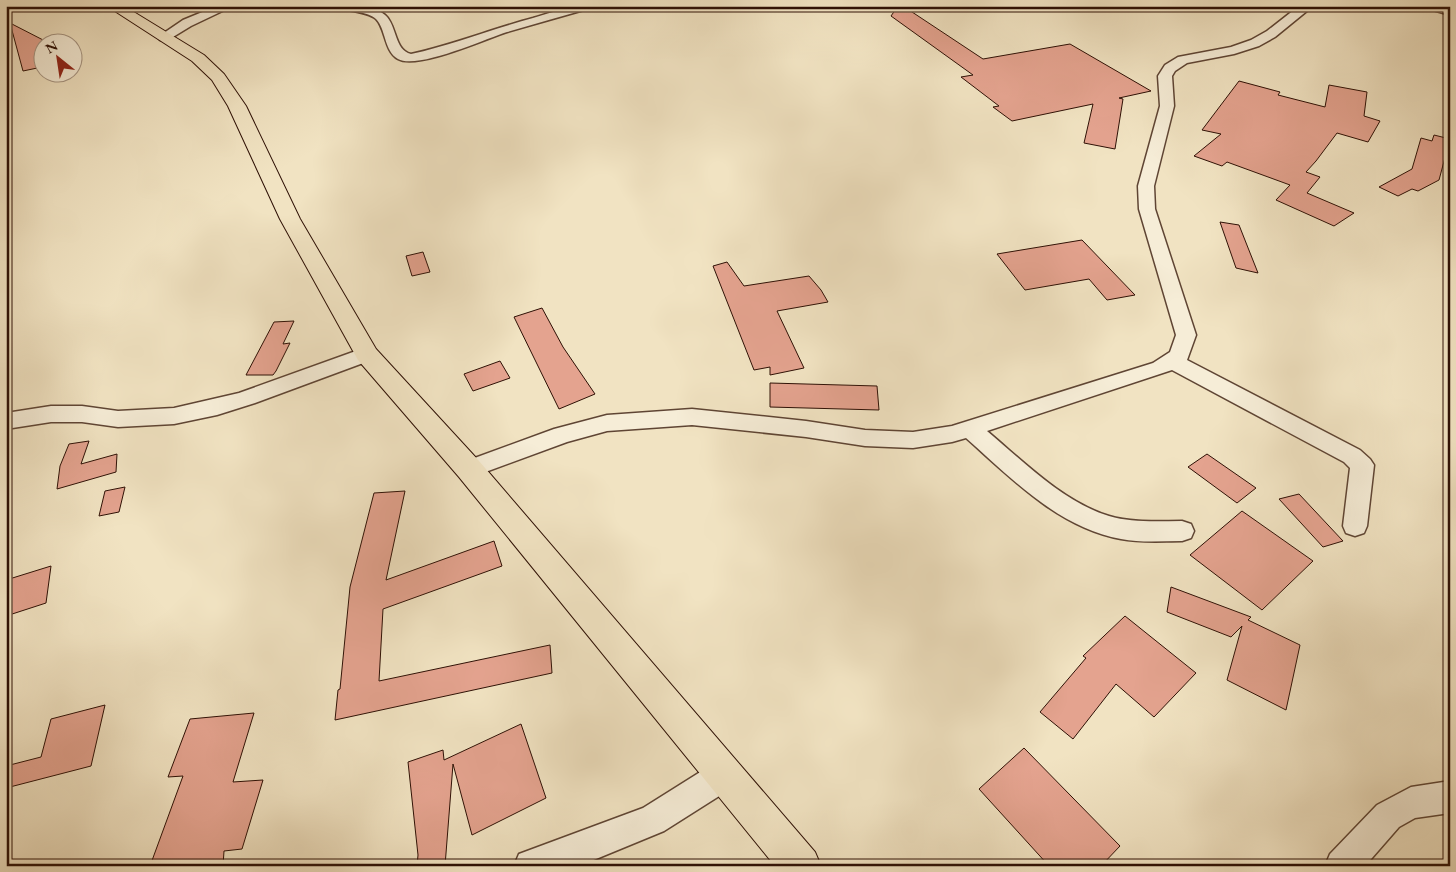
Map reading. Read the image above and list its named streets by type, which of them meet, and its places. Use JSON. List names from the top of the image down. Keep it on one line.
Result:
{"north":"top left"}
